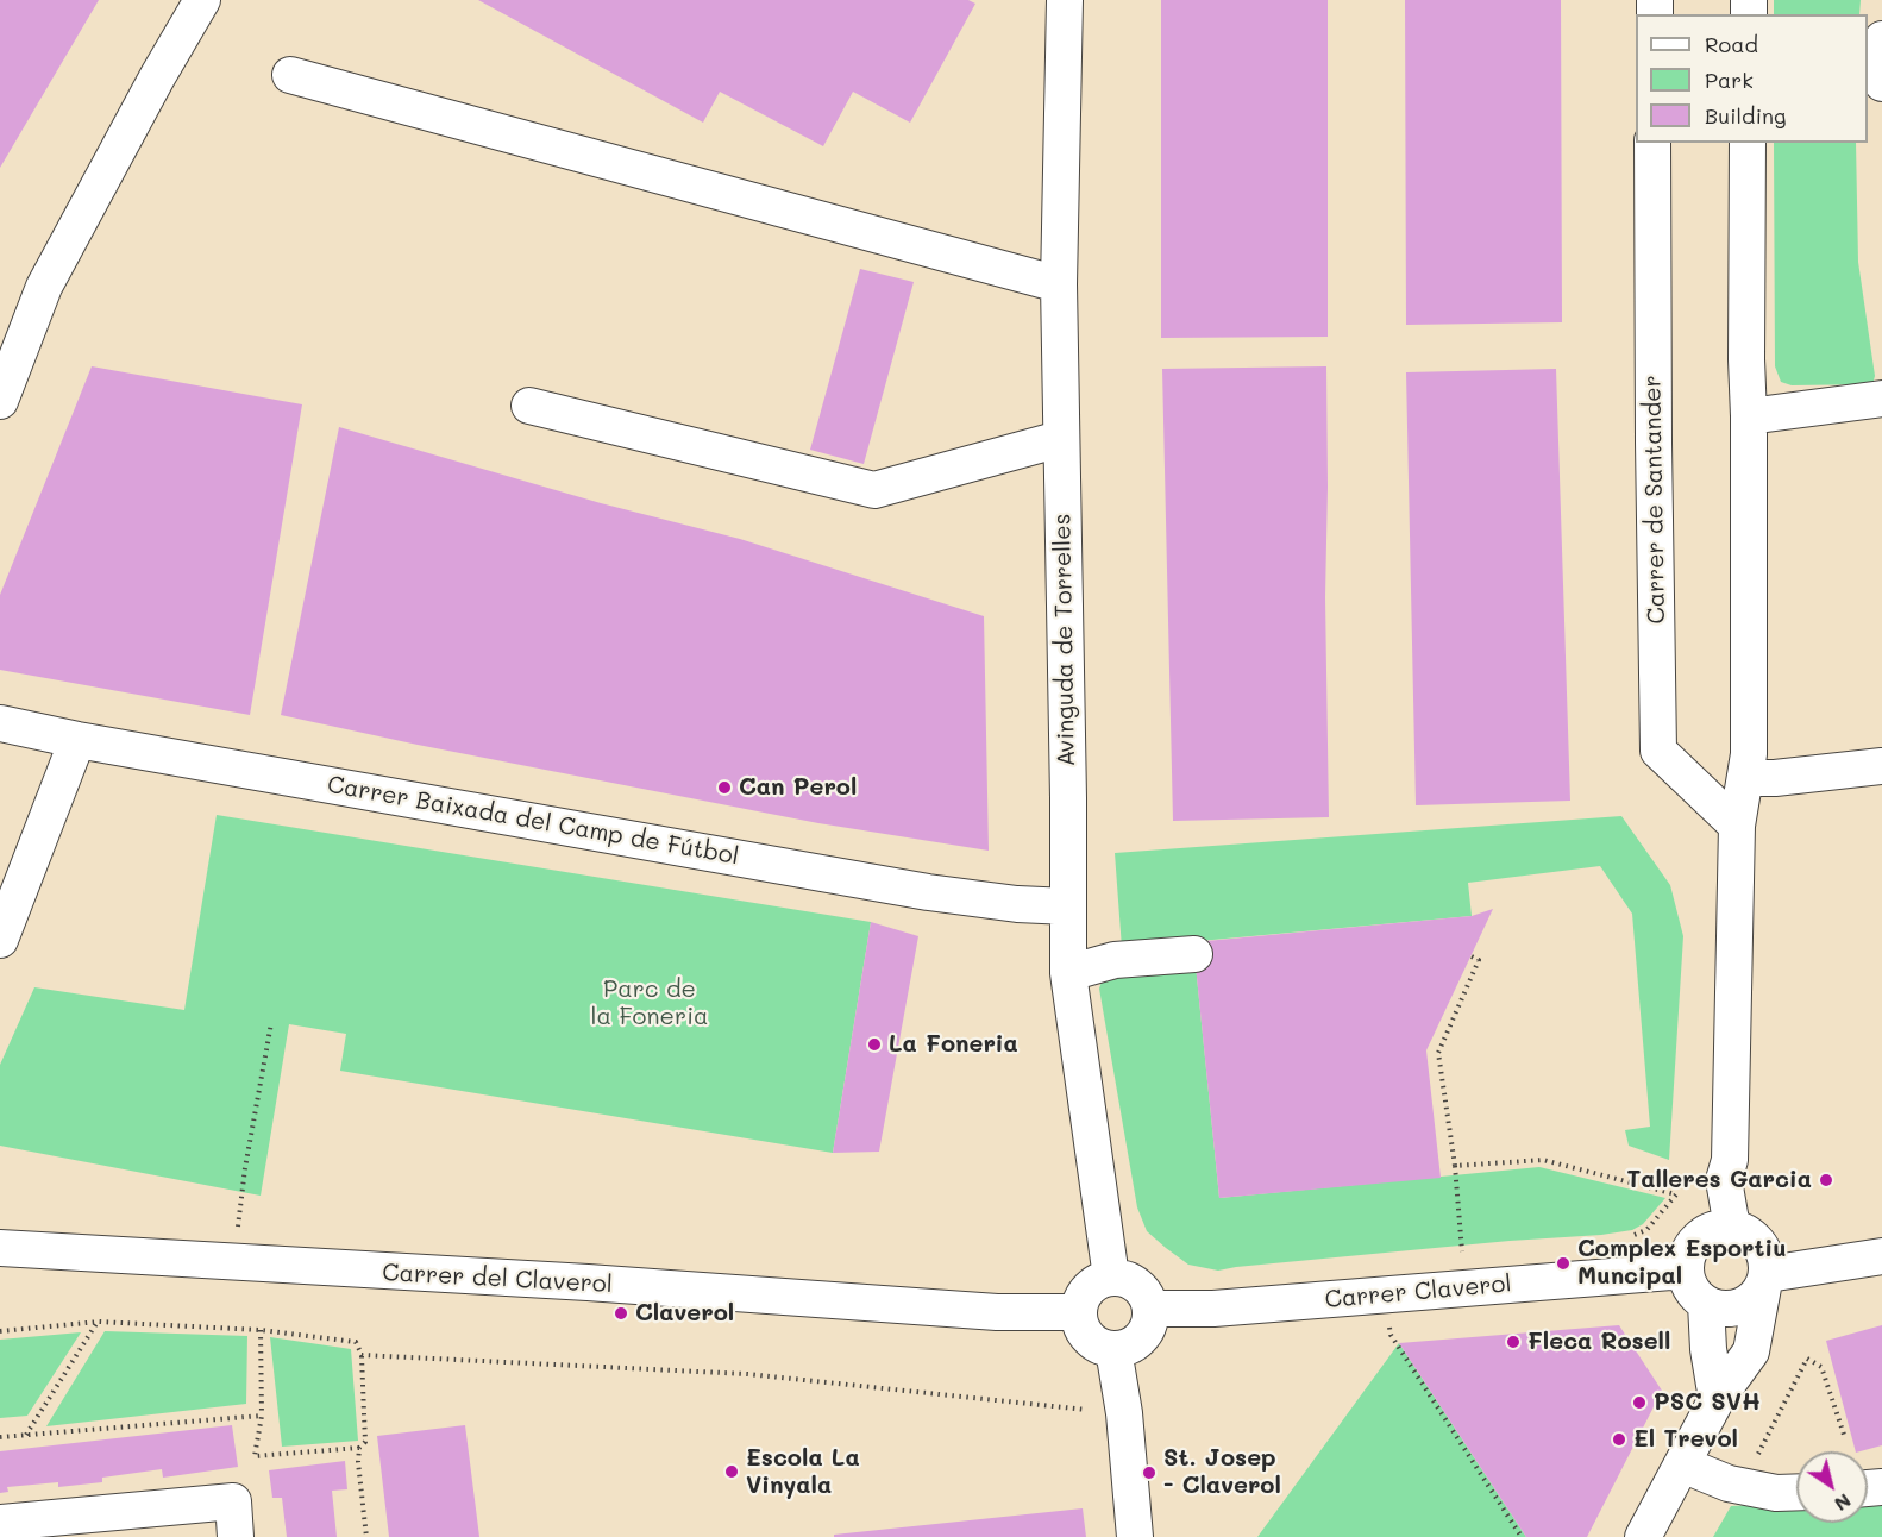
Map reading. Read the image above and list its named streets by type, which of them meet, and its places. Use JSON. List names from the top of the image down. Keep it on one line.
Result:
{"streets":{"street":["Carrer de Santander","Avinguda de Torrelles","Carrer Baixada del Camp de Fútbol","Carrer del Claverol","Carrer Claverol"]},"crossings":[["Avinguda de Torrelles","Carrer Baixada del Camp de Fútbol"],["Avinguda de Torrelles","Carrer del Claverol"],["Avinguda de Torrelles","Carrer Claverol"],["Carrer del Claverol","Carrer Claverol"]],"parks":["Parc de la Foneria"],"places":["Can Perol","La Foneria","Talleres Garcia","Complex Esportiu Muncipal","Claverol","Fleca Rosell","PSC SVH","El Trevol","Escola La Vinyala","St. Josep - Claverol"],"legend":["Road","Park","Building"],"north":"bottom right"}
